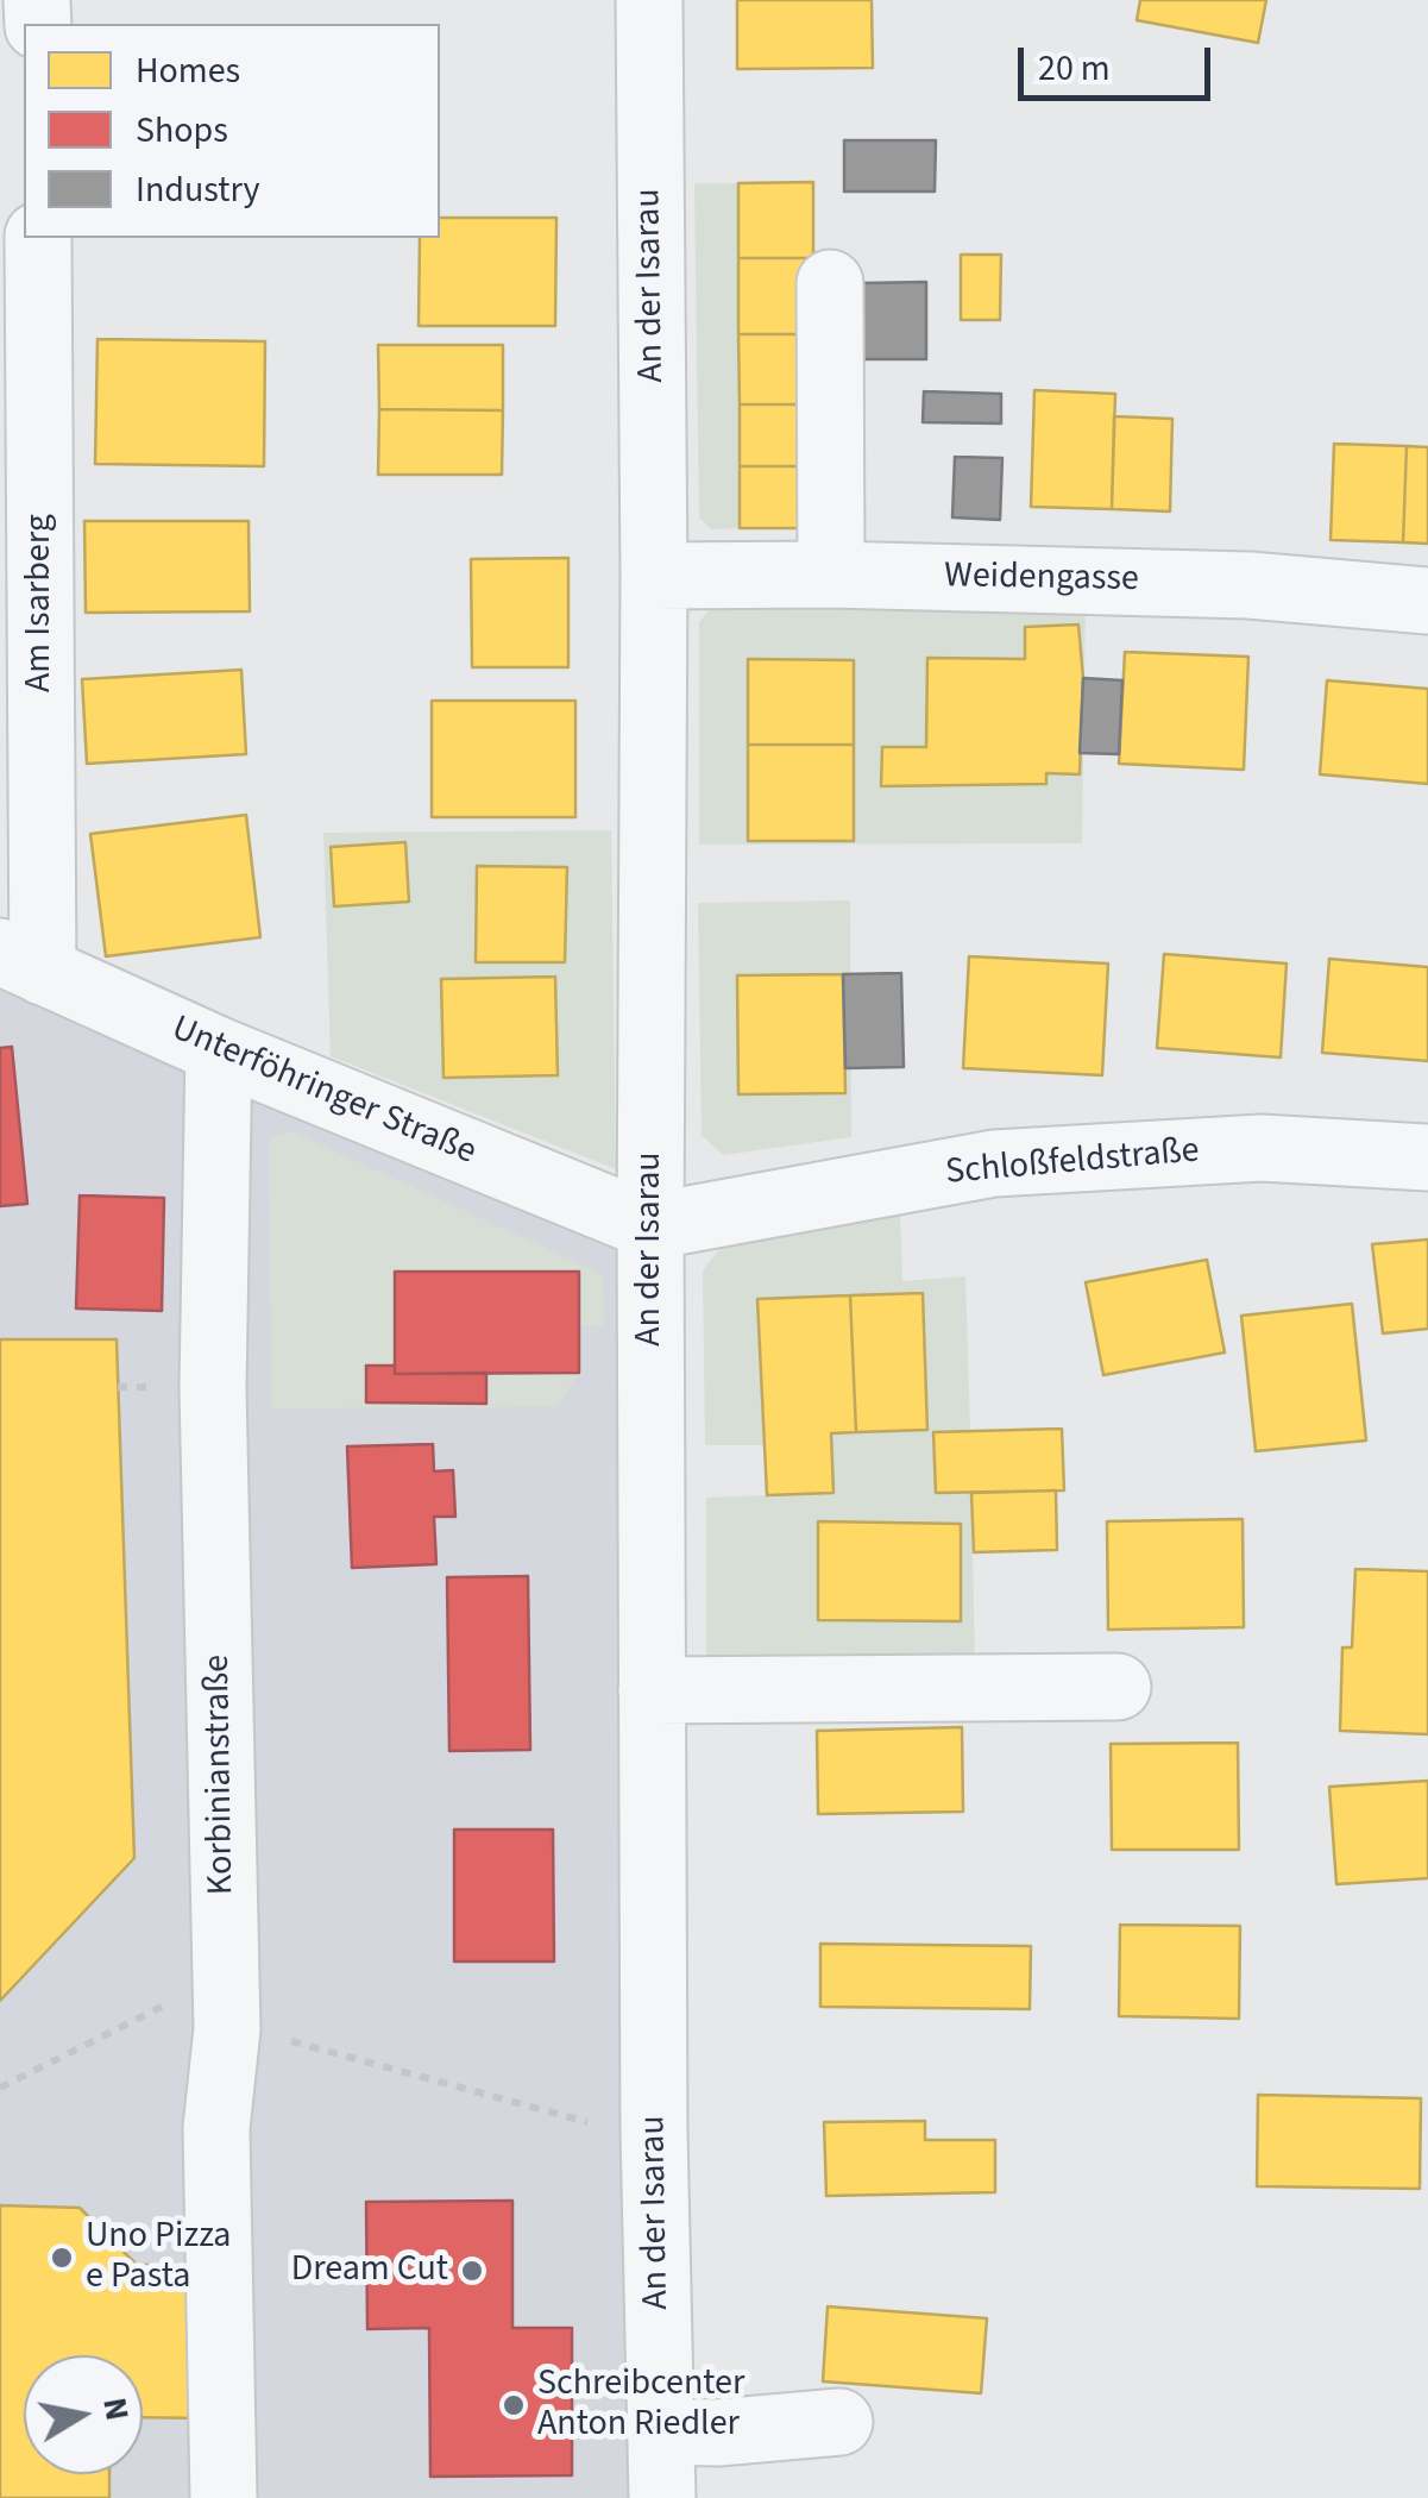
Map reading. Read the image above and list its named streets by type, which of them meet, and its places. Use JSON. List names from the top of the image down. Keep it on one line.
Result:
{"streets":{"street":["An der Isarau","Weidengasse","Am Isarberg","Unterföhringer Straße","Schloßfeldstraße","Korbinianstraße"]},"crossings":[["An der Isarau","Weidengasse"],["An der Isarau","Unterföhringer Straße"],["An der Isarau","Schloßfeldstraße"],["Am Isarberg","Unterföhringer Straße"],["Unterföhringer Straße","Schloßfeldstraße"],["Unterföhringer Straße","Korbinianstraße"]],"places":["Uno Pizza e Pasta","Dream Cut","Schreibcenter Anton Riedler"],"legend":["Homes","Shops","Industry"],"scale_bar":"20 m","north":"right"}
